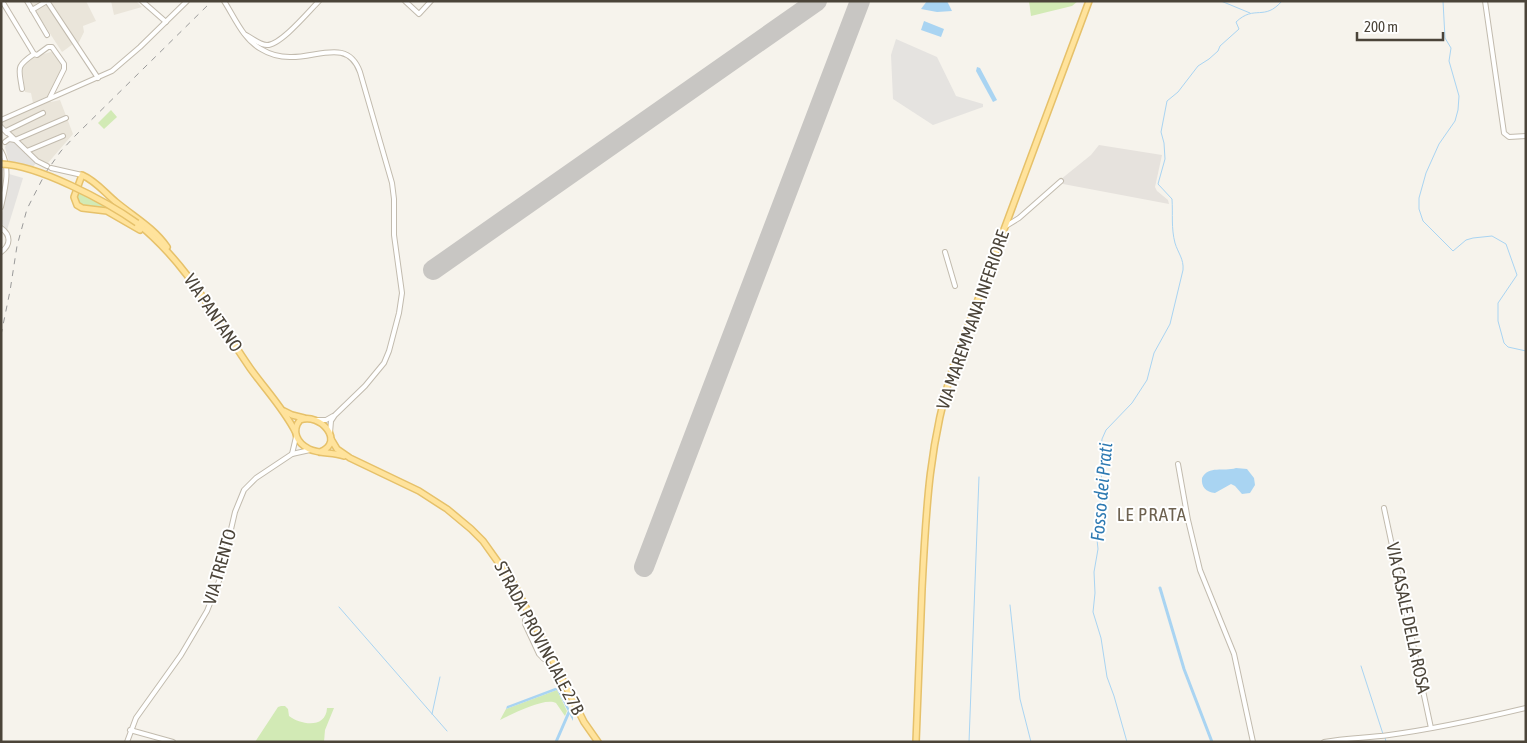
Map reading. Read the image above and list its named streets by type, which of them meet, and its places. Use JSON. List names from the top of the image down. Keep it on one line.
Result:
{"streets":{"main road":["VIA PANTANO","VIA MAREMMANA INFERIORE","STRADA PROVINCIALE 27B"],"street":["VIA TRENTO","VIA CASALE DELLA ROSA"]},"districts":["LE PRATA"],"water":["Fosso dei Prati"],"scale_bar":"200 m"}
